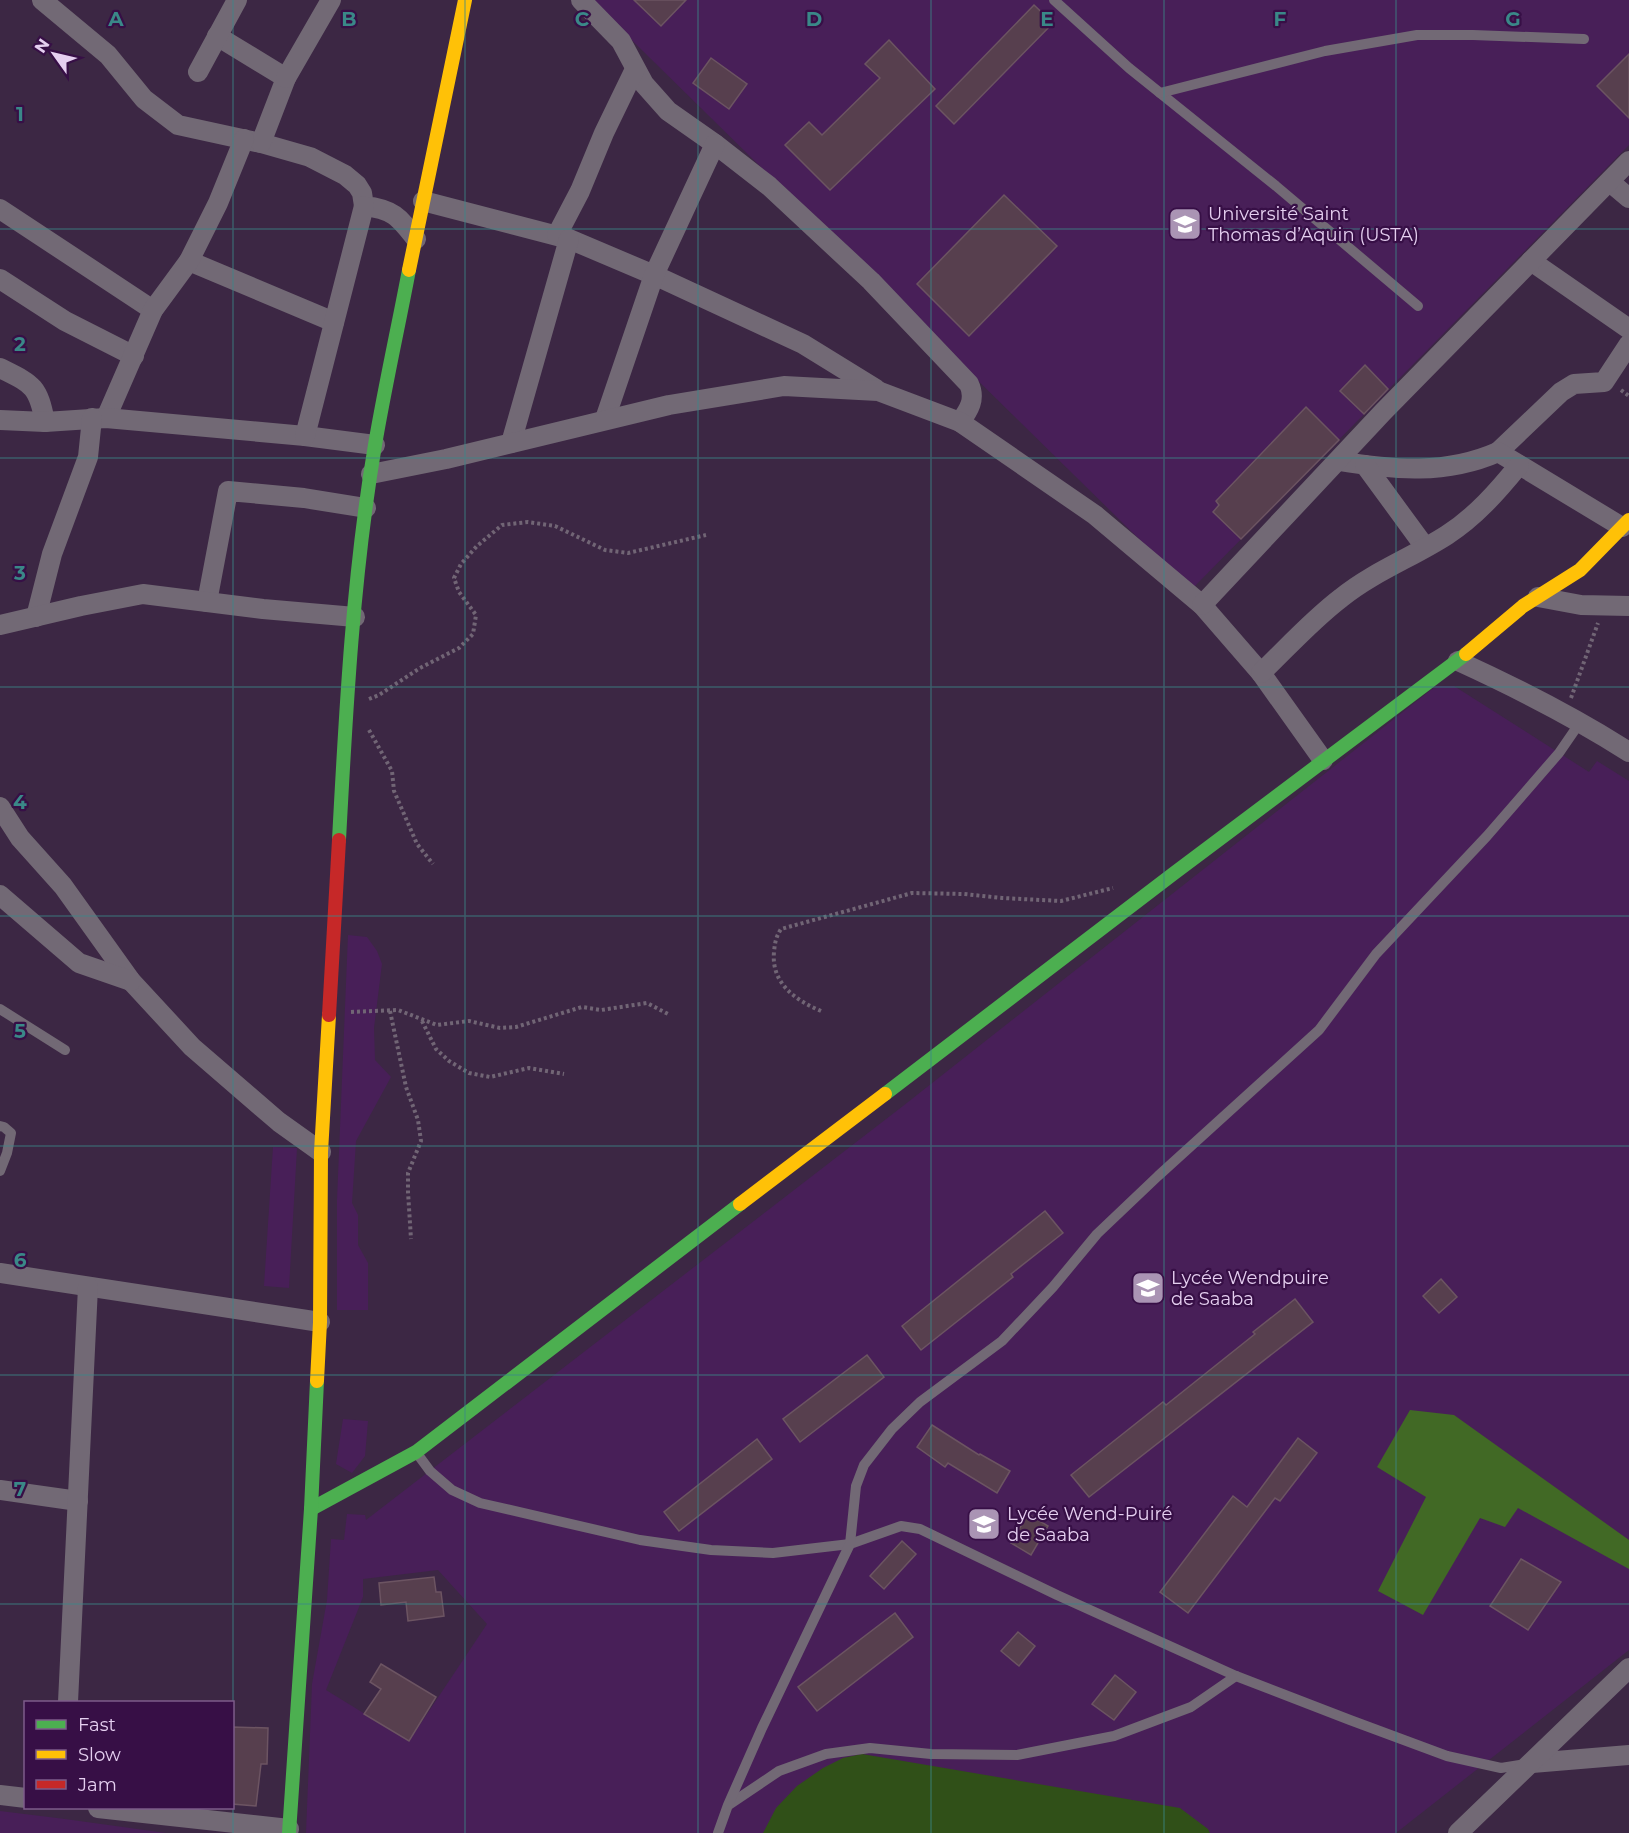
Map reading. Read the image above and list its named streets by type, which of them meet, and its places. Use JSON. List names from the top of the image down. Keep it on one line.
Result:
{"places":{"school or university":["Université Saint Thomas d’Aquin (USTA)","Lycée Wendpuire de Saaba","Lycée Wend-Puiré de Saaba"]},"legend":["Fast","Slow","Jam"],"north":"top left","grid":{"columns":["A","B","C","D","E","F","G"],"rows":["1","2","3","4","5","6","7"]}}
